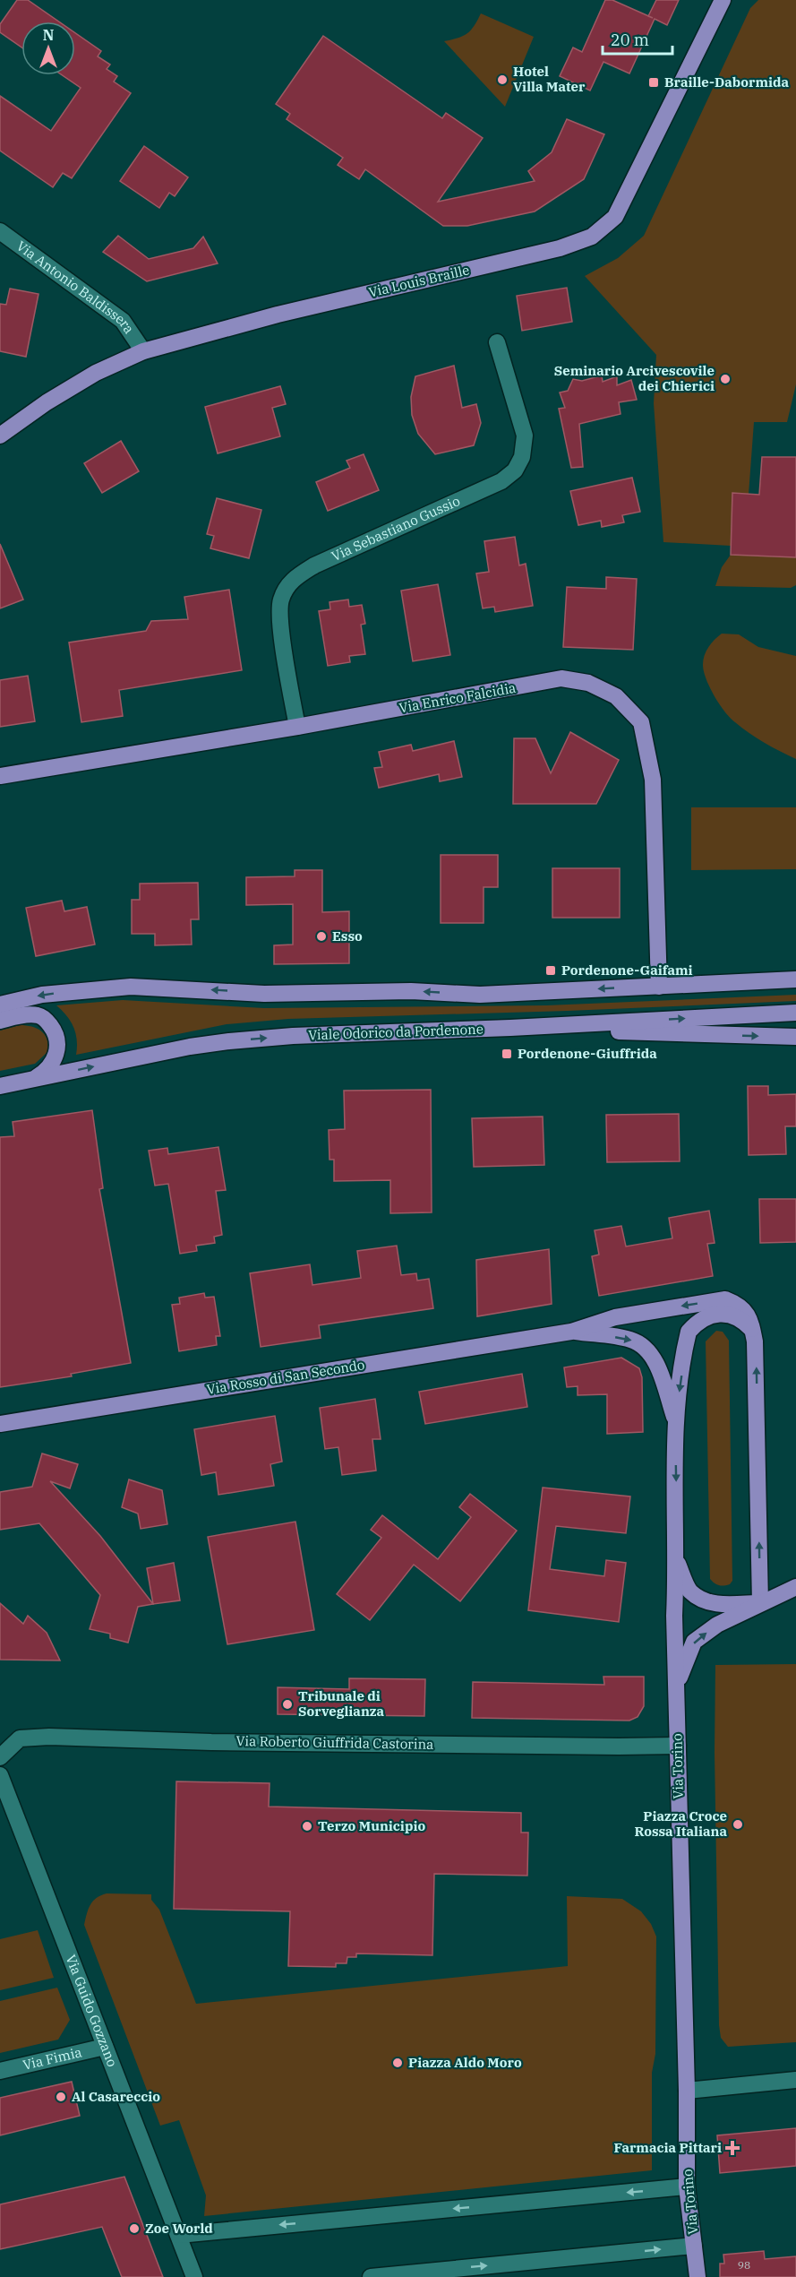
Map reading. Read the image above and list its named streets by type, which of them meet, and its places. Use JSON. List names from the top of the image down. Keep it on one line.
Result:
{"streets":{"main road":["Via Louis Braille","Via Enrico Falcidia","Viale Odorico da Pordenone","Via Rosso di San Secondo","Via Torino"],"street":["Via Antonio Baldissera","Via Sebastiano Gussio","Via Roberto Giuffrida Castorina","Via Guido Gozzano","Via Fimia"]},"crossings":[["Via Louis Braille","Via Antonio Baldissera"],["Via Sebastiano Gussio","Via Enrico Falcidia"],["Via Roberto Giuffrida Castorina","Via Torino"],["Via Guido Gozzano","Via Fimia"]],"places":{"other":["Hotel Villa Mater","Seminario Arcivescovile dei Chierici","Esso","Tribunale di Sorveglianza","Piazza Croce Rossa Italiana","Terzo Municipio","Piazza Aldo Moro","Al Casareccio","Zoe World"],"transit":["Braille-Dabormida","Pordenone-Gaifami","Pordenone-Giuffrida"],"health":["Farmacia Pittari"]},"house_numbers":["98"],"scale_bar":"20 m","north":"top"}
